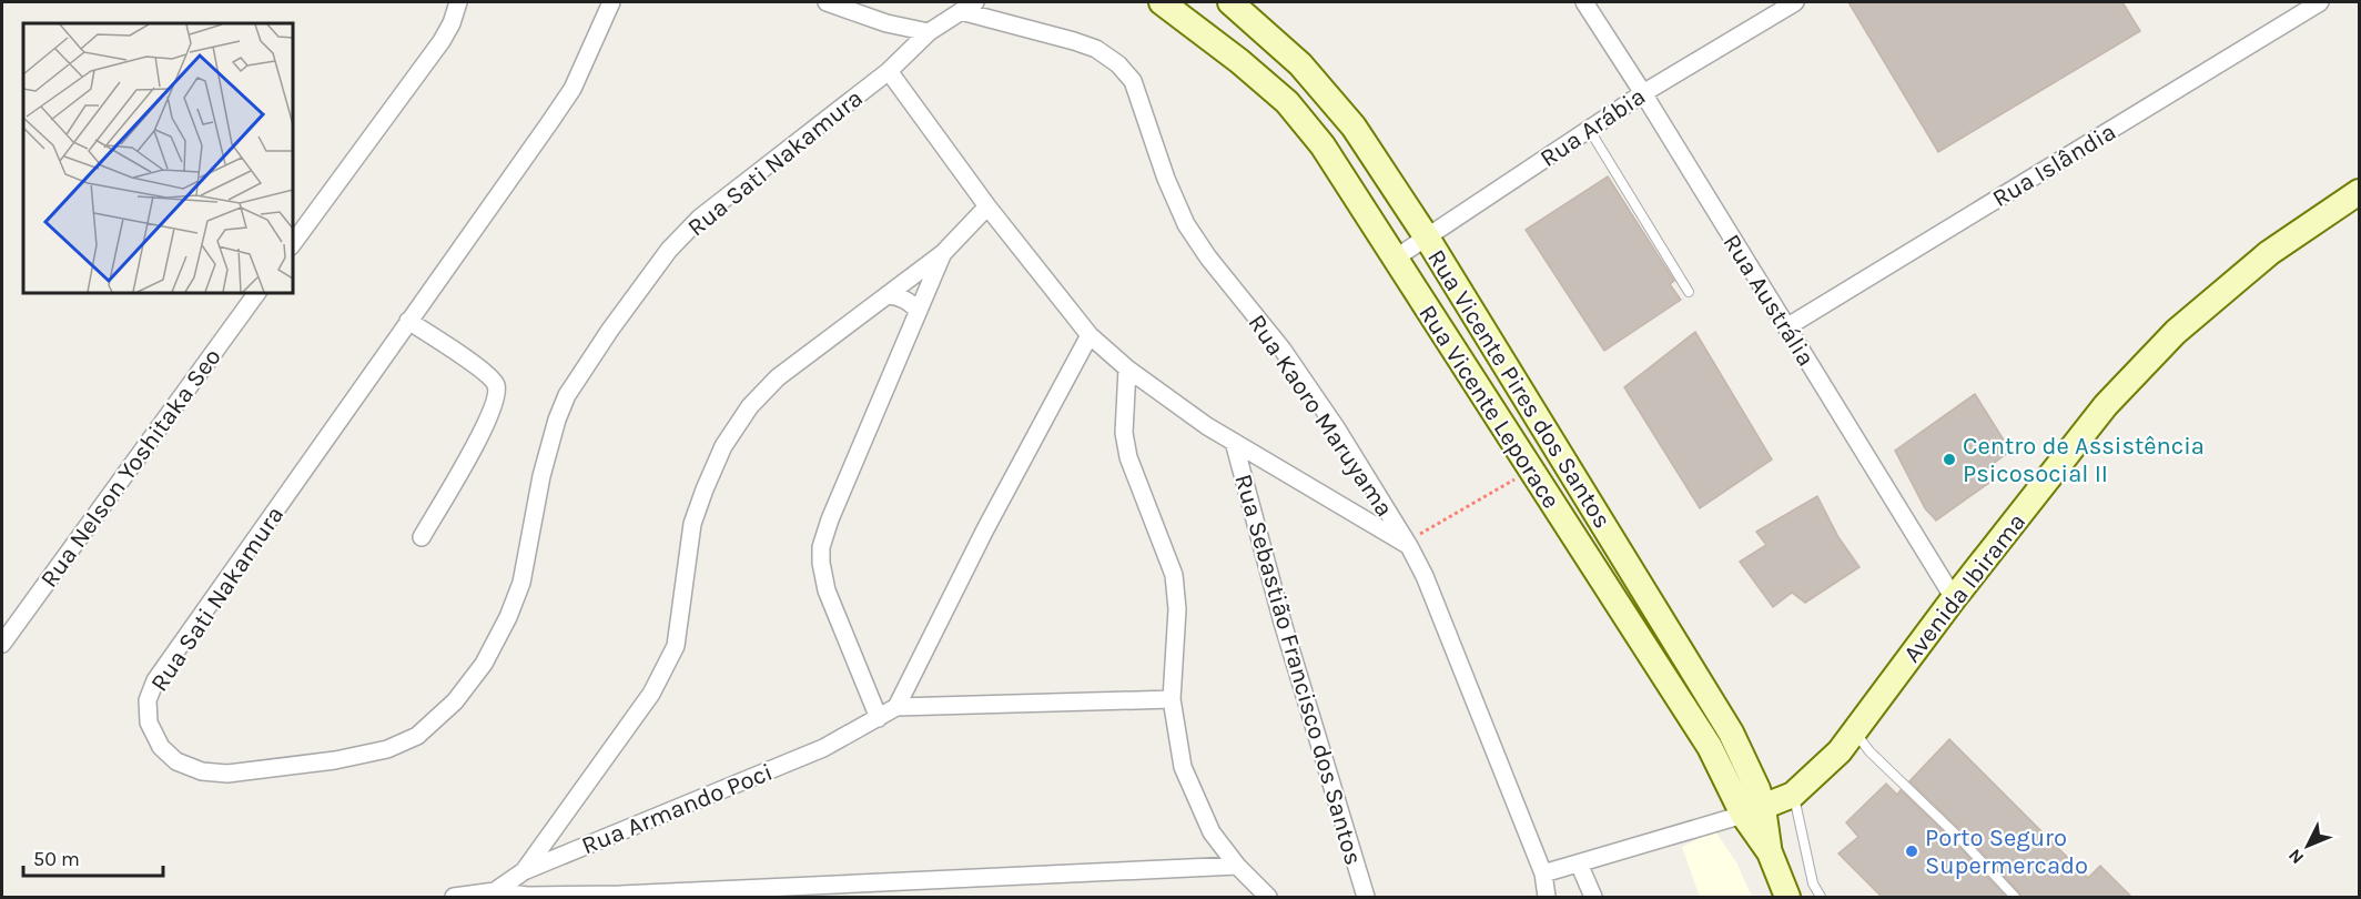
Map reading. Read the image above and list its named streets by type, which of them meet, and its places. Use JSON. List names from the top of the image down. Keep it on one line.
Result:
{"streets":{"main road":["Rua Vicente Pires dos Santos","Rua Vicente Leporace","Avenida Ibirama"],"street":["Rua Arábia","Rua Sati Nakamura","Rua Islândia","Rua Austrália","Rua Kaoro Maruyama","Rua Nelson Yoshitaka Seo","Rua Sebastião Francisco dos Santos","Rua Armando Poci"]},"crossings":[["Rua Arábia","Rua Austrália"],["Rua Arábia","Rua Vicente Pires dos Santos"],["Rua Arábia","Rua Vicente Leporace"],["Rua Sati Nakamura","Rua Kaoro Maruyama"],["Rua Islândia","Rua Austrália"],["Rua Austrália","Avenida Ibirama"],["Rua Vicente Pires dos Santos","Rua Vicente Leporace"],["Rua Vicente Pires dos Santos","Avenida Ibirama"],["Rua Vicente Leporace","Avenida Ibirama"]],"places":["Centro de Assistência Psicosocial II","Porto Seguro Supermercado"],"scale_bar":"50 m","north":"bottom left"}
